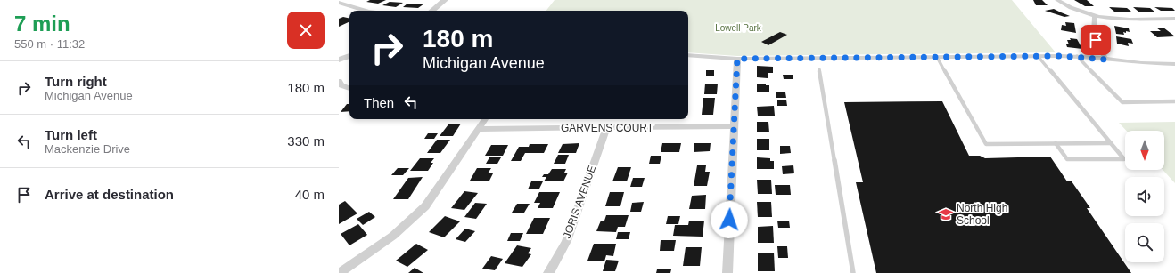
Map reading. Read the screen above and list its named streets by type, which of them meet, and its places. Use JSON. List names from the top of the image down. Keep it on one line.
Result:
{"streets":{"street":["GARVENS COURT","JORIS AVENUE"]},"crossings":[["GARVENS COURT","JORIS AVENUE"]],"parks":["Lowell Park"],"places":{"school or university":["North High School"]},"north":"bottom","page":{"heading":["7 min","550 m · 11:32"],"turn":["180 m","Michigan Avenue"],"list":[{"name":"Turn right","note":"Michigan Avenue","value":"180 m"},{"name":"Turn left","note":"Mackenzie Drive","value":"330 m"},{"name":"Arrive at destination","value":"40 m"}],"then":"Then"}}
